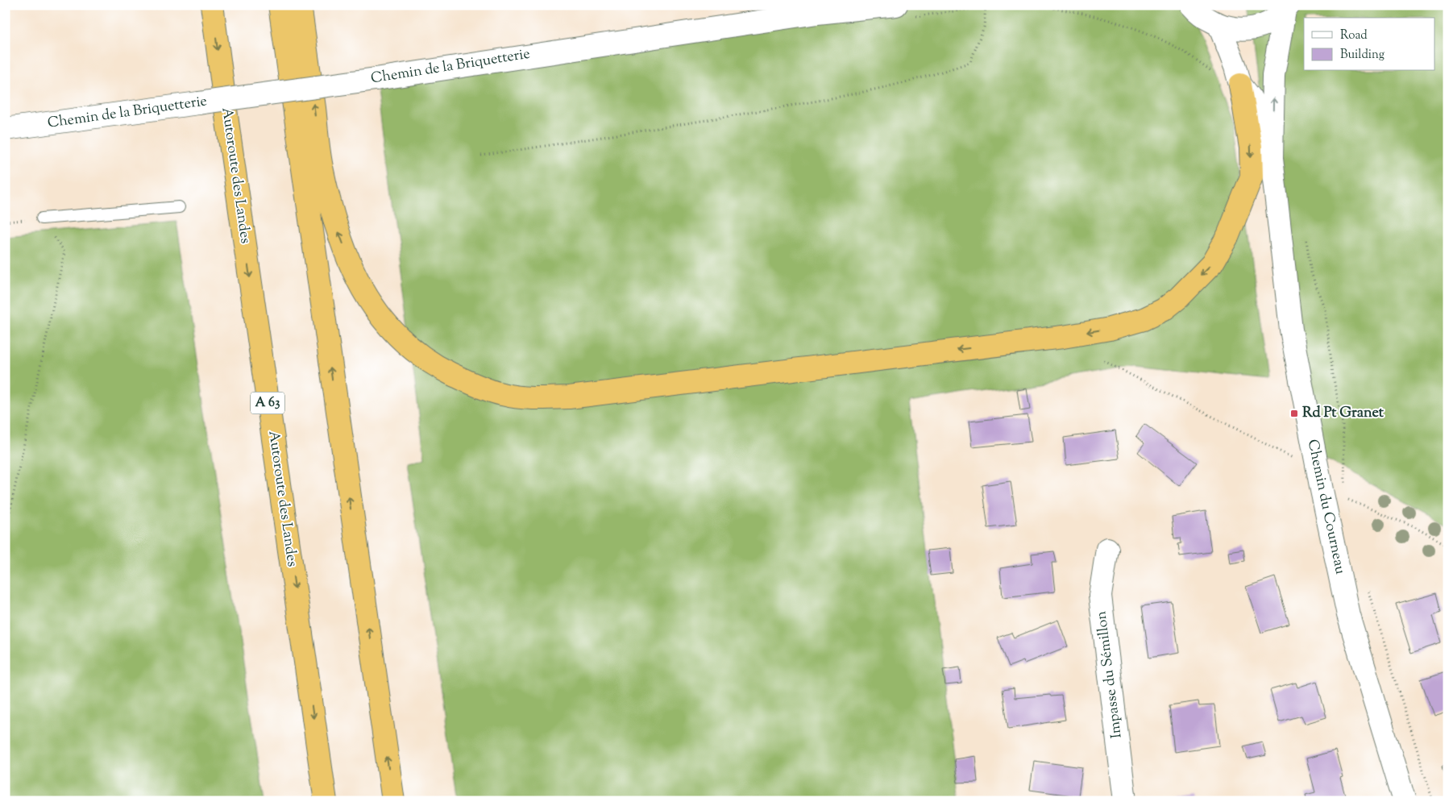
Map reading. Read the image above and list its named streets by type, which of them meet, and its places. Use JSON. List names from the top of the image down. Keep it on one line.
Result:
{"streets":{"highway":["Autoroute des Landes","A 63"],"street":["Chemin de la Briquetterie","Chemin du Courneau","Impasse du Sémillon"]},"places":{"transit":["Rd Pt Granet"]},"legend":["Road","Building"]}
